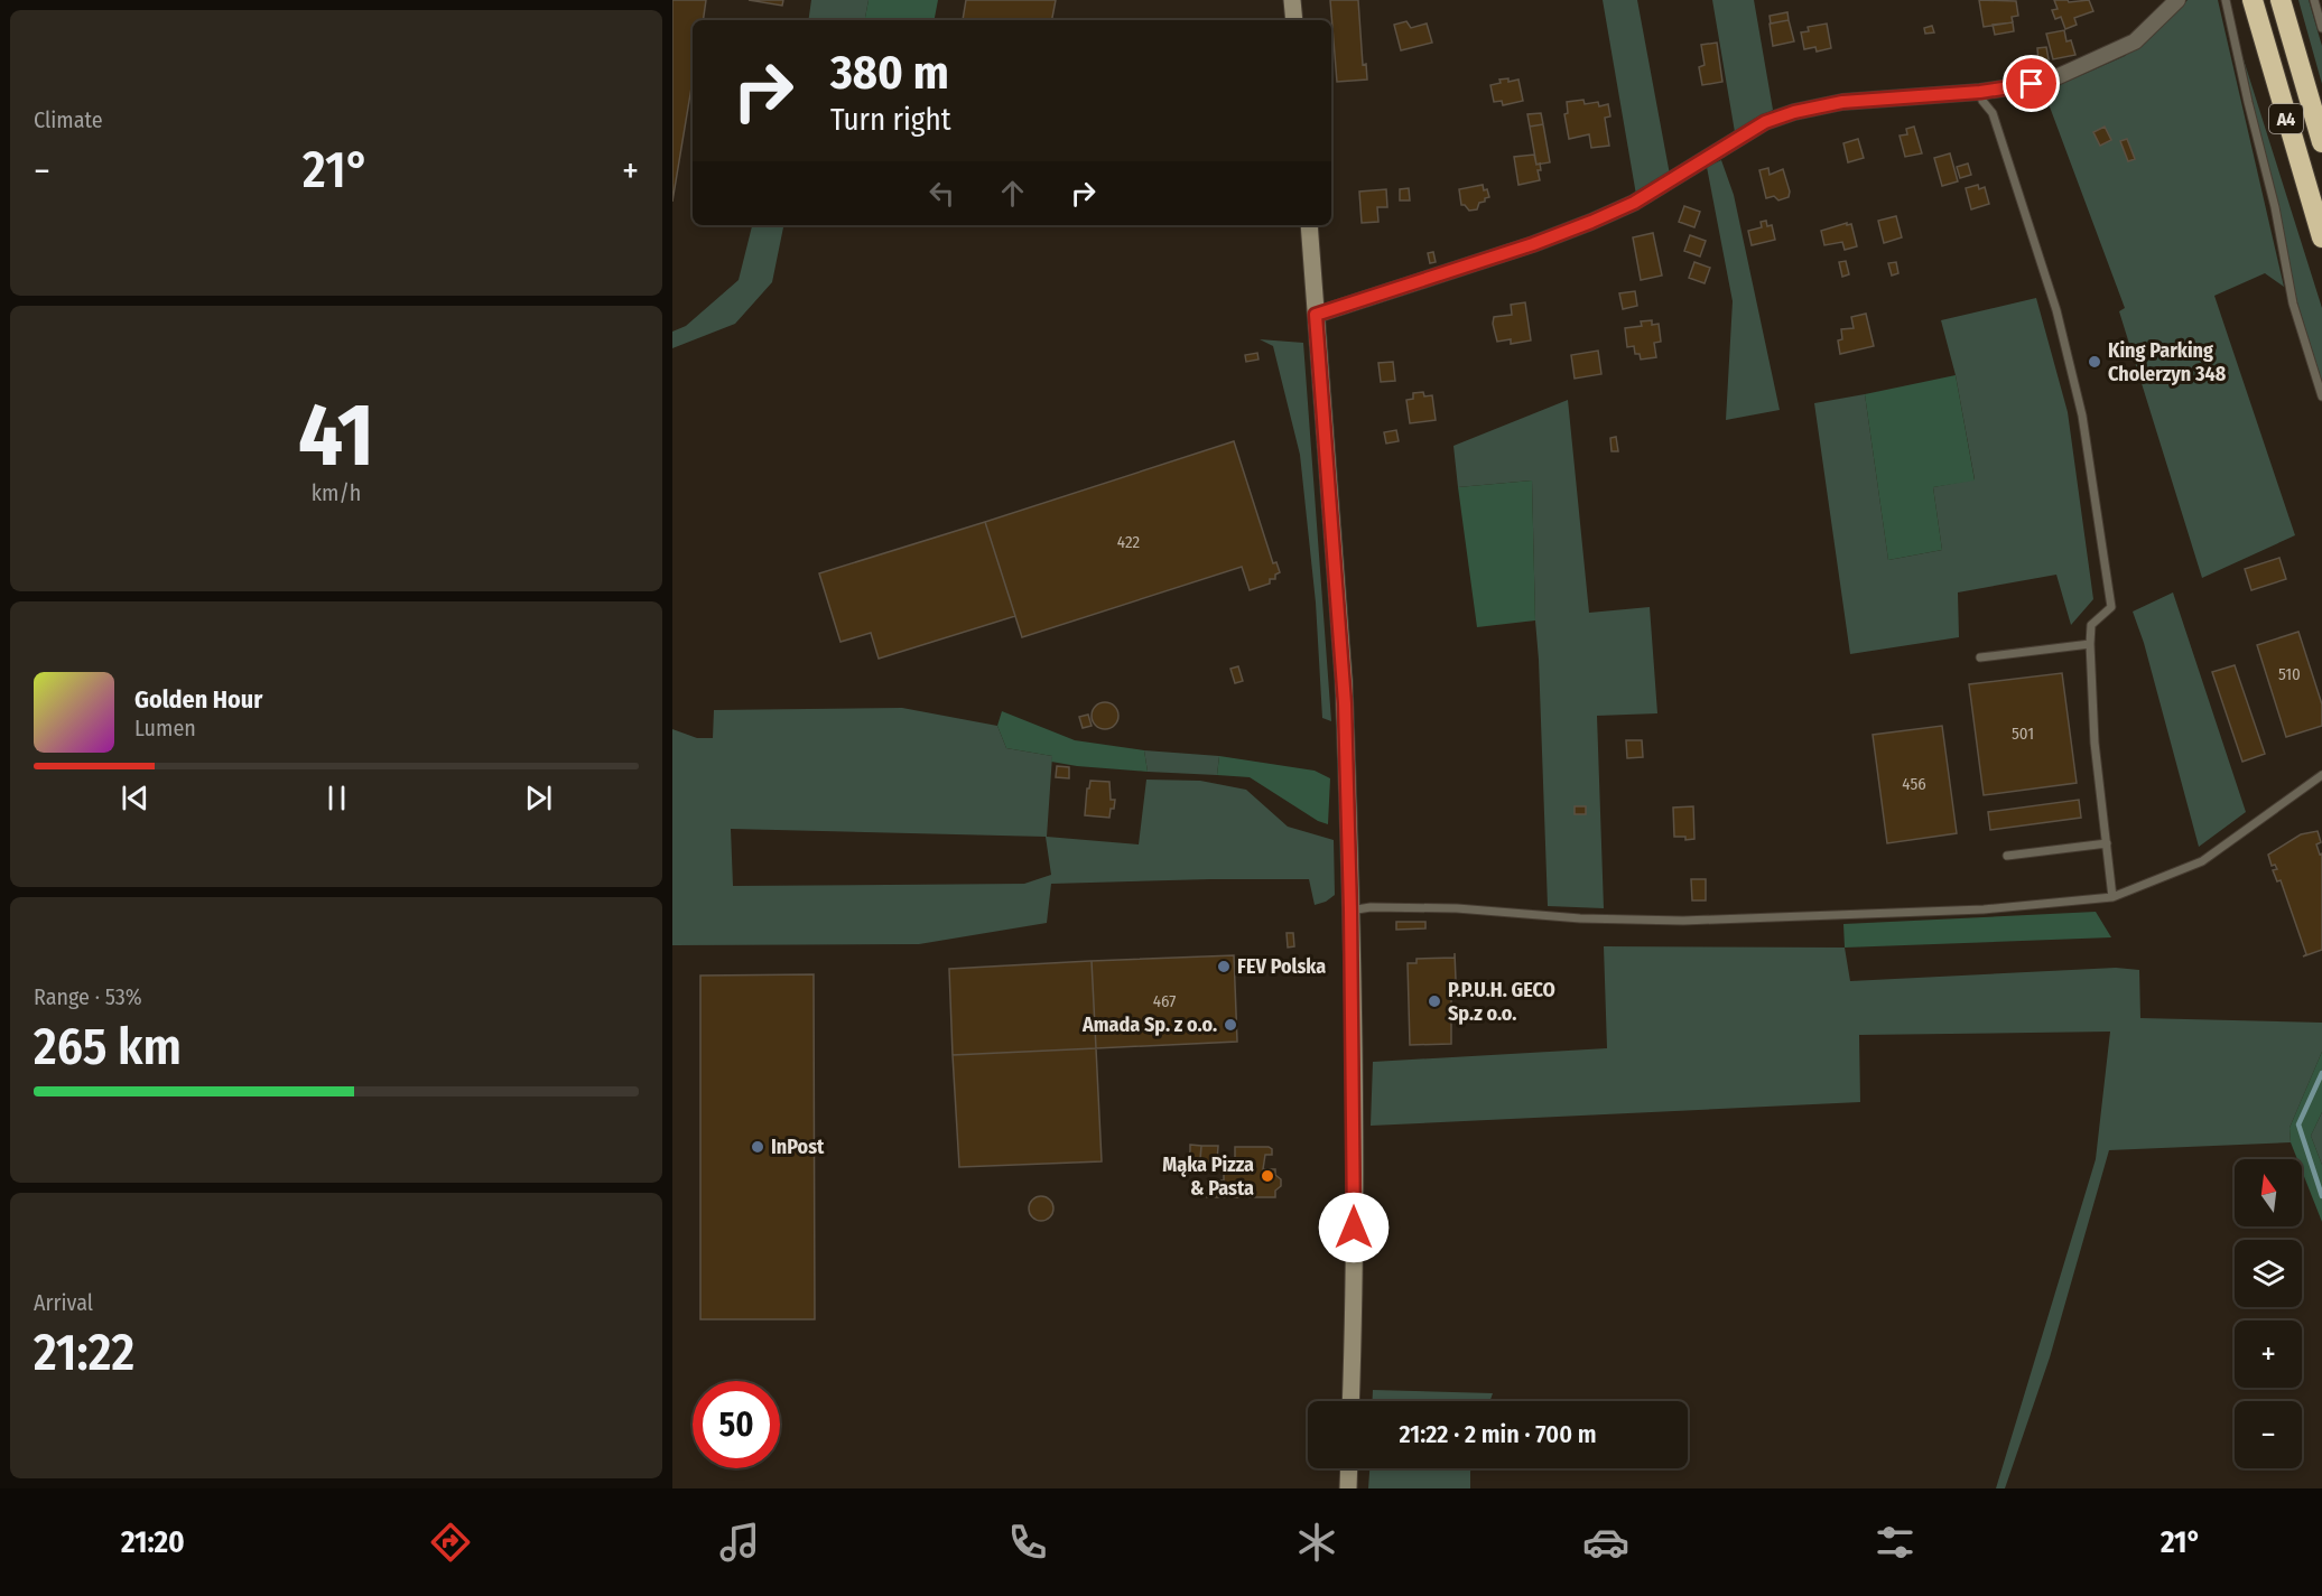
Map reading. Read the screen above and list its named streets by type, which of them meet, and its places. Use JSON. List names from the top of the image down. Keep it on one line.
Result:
{"streets":{"highway":["A4"]},"places":["King Parking Cholerzyn 348","FEV Polska","P.P.U.H. GECO Sp.z o.o.","Amada Sp. z o.o.","InPost","Mąka Pizza & Pasta"],"house_numbers":["422","510","501","456","467"],"north":"top","page":{"tile":["Climate",["41","km/h"],["Range · 53%","265 km"],["Arrival","21:22"]],"turn":["380 m","Turn right"],"heat":["−","21°","+"],"song":["Golden Hour","Lumen"],"map_buttons":["+","−"],"limit":"50","trip":"21:22 · 2 min · 700 m","tabs":["21:20","21°"]}}
